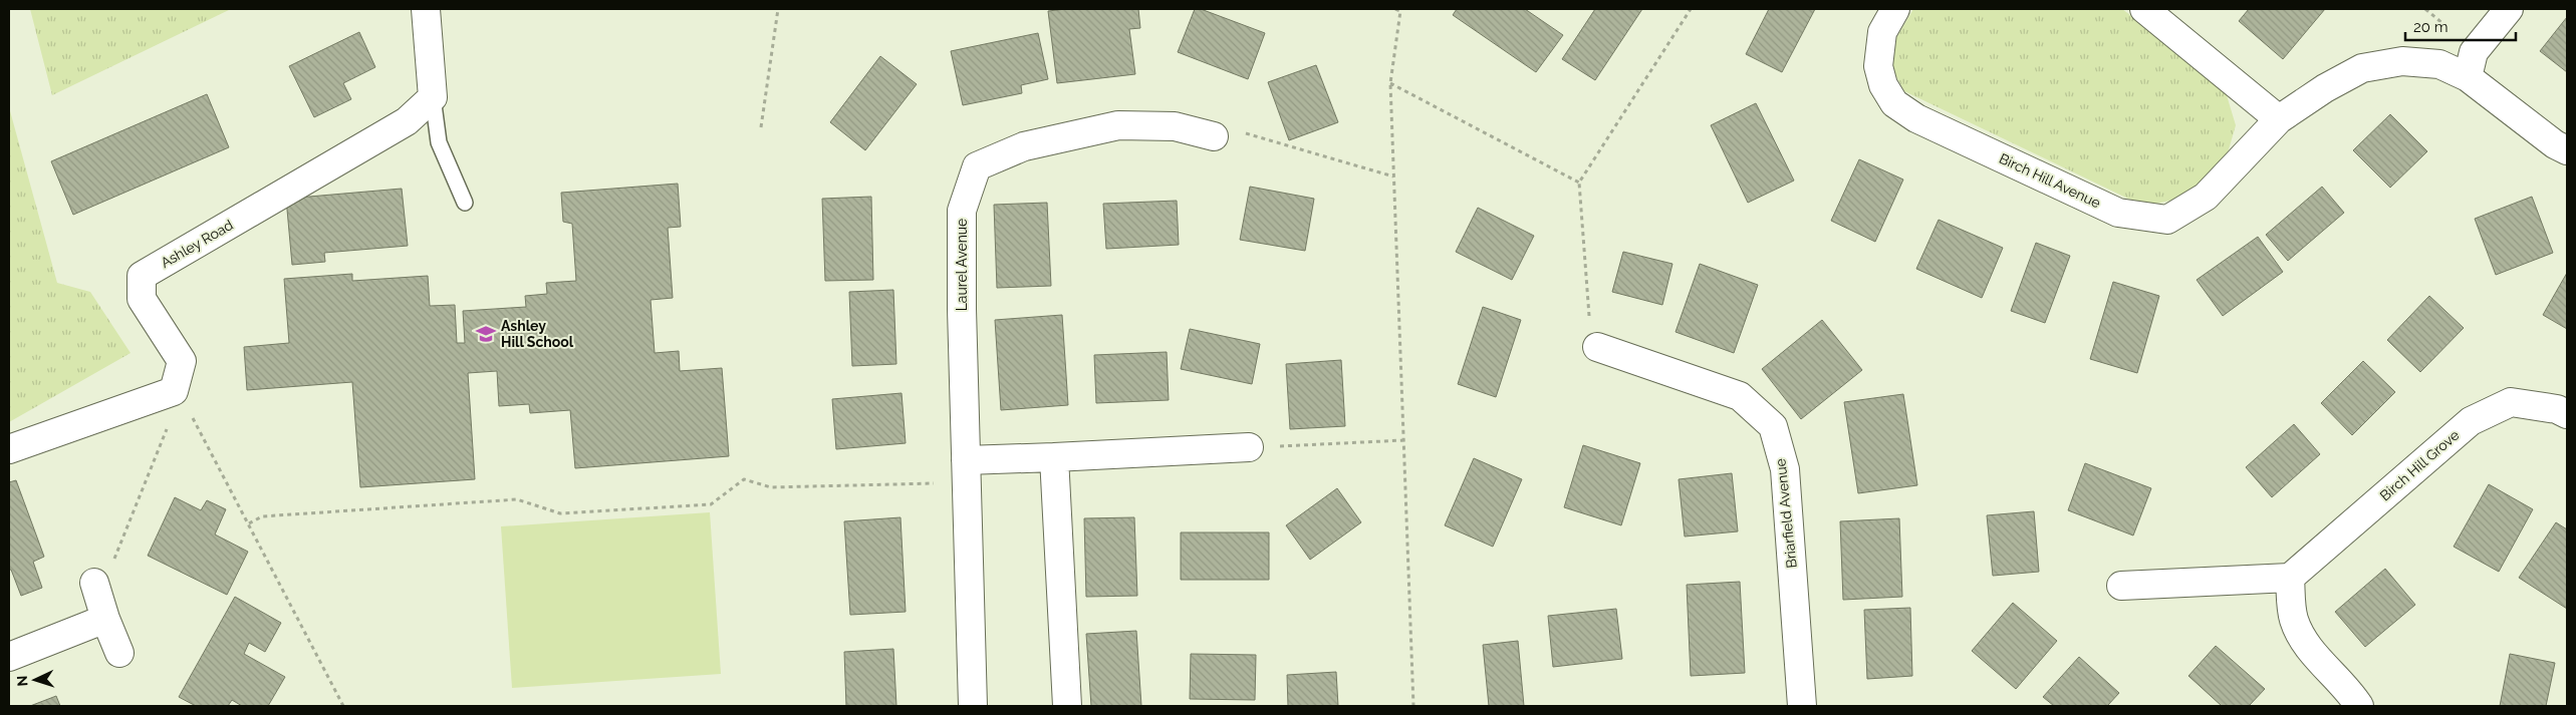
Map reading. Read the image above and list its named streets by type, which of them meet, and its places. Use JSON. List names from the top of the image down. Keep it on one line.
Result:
{"streets":{"street":["Birch Hill Avenue","Ashley Road","Laurel Avenue","Birch Hill Grove","Briarfield Avenue"]},"places":{"school or university":["Ashley Hill School"]},"scale_bar":"20 m","north":"left"}
